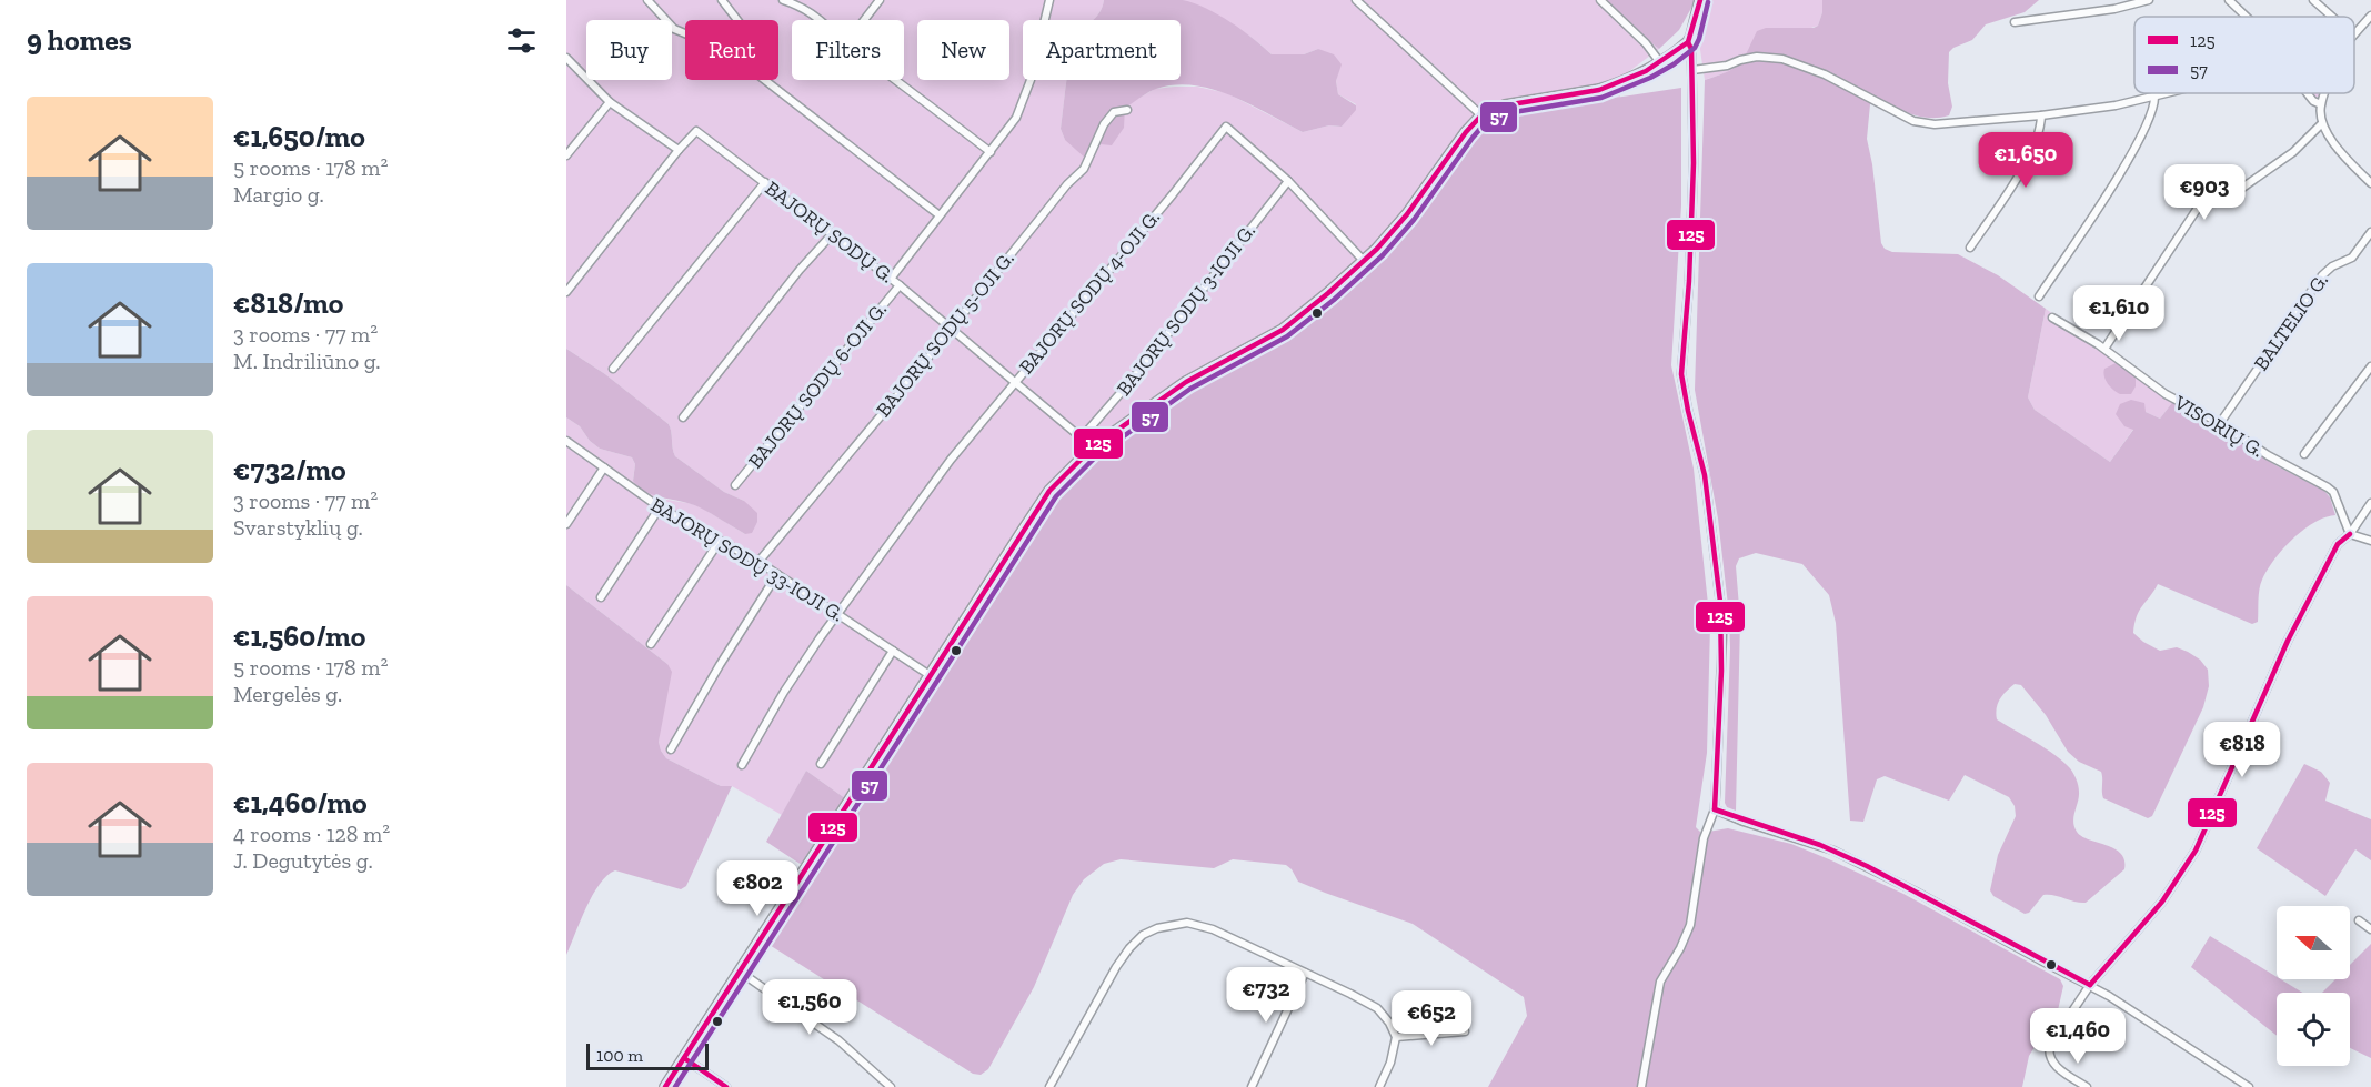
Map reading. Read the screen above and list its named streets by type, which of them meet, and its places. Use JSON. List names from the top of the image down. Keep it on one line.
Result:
{"streets":{"street":["BAJORŲ SODŲ G.","BAJORŲ SODŲ 4-OJI G.","BAJORŲ SODŲ 3-IOJI G.","BALTELIO G.","BAJORŲ SODŲ 5-OJI G.","BAJORŲ SODŲ 6-OJI G.","VISORIŲ G.","BAJORŲ SODŲ 33-IOJI G."]},"crossings":[["BAJORŲ SODŲ G.","BAJORŲ SODŲ 4-OJI G."],["BAJORŲ SODŲ G.","BAJORŲ SODŲ 3-IOJI G."],["BAJORŲ SODŲ G.","BAJORŲ SODŲ 5-OJI G."],["BAJORŲ SODŲ G.","BAJORŲ SODŲ 6-OJI G."],["BAJORŲ SODŲ 4-OJI G.","BAJORŲ SODŲ 3-IOJI G."],["BAJORŲ SODŲ 4-OJI G.","BAJORŲ SODŲ 33-IOJI G."],["BALTELIO G.","VISORIŲ G."],["BAJORŲ SODŲ 5-OJI G.","BAJORŲ SODŲ 33-IOJI G."]],"lines":["transit line 125","transit line 57"],"legend":["125","57"],"scale_bar":"100 m","north":"left","page":{"heading":"9 homes","chip":["Buy","Rent","Filters","New","Apartment"],"list":[{"name":"€1,650/mo","note":"5 rooms · 178 m² · Margio g."},{"name":"€818/mo","note":"3 rooms · 77 m² · M. Indriliūno g."},{"name":"€732/mo","note":"3 rooms · 77 m² · Svarstyklių g."},{"name":"€1,560/mo","note":"5 rooms · 178 m² · Mergelės g."},{"name":"€1,460/mo","note":"4 rooms · 128 m² · J. Degutytės g."}],"price":["€1,650","€903","€1,610","€818","€802","€732","€1,560","€652","€1,460"],"scale":"100 m"}}
